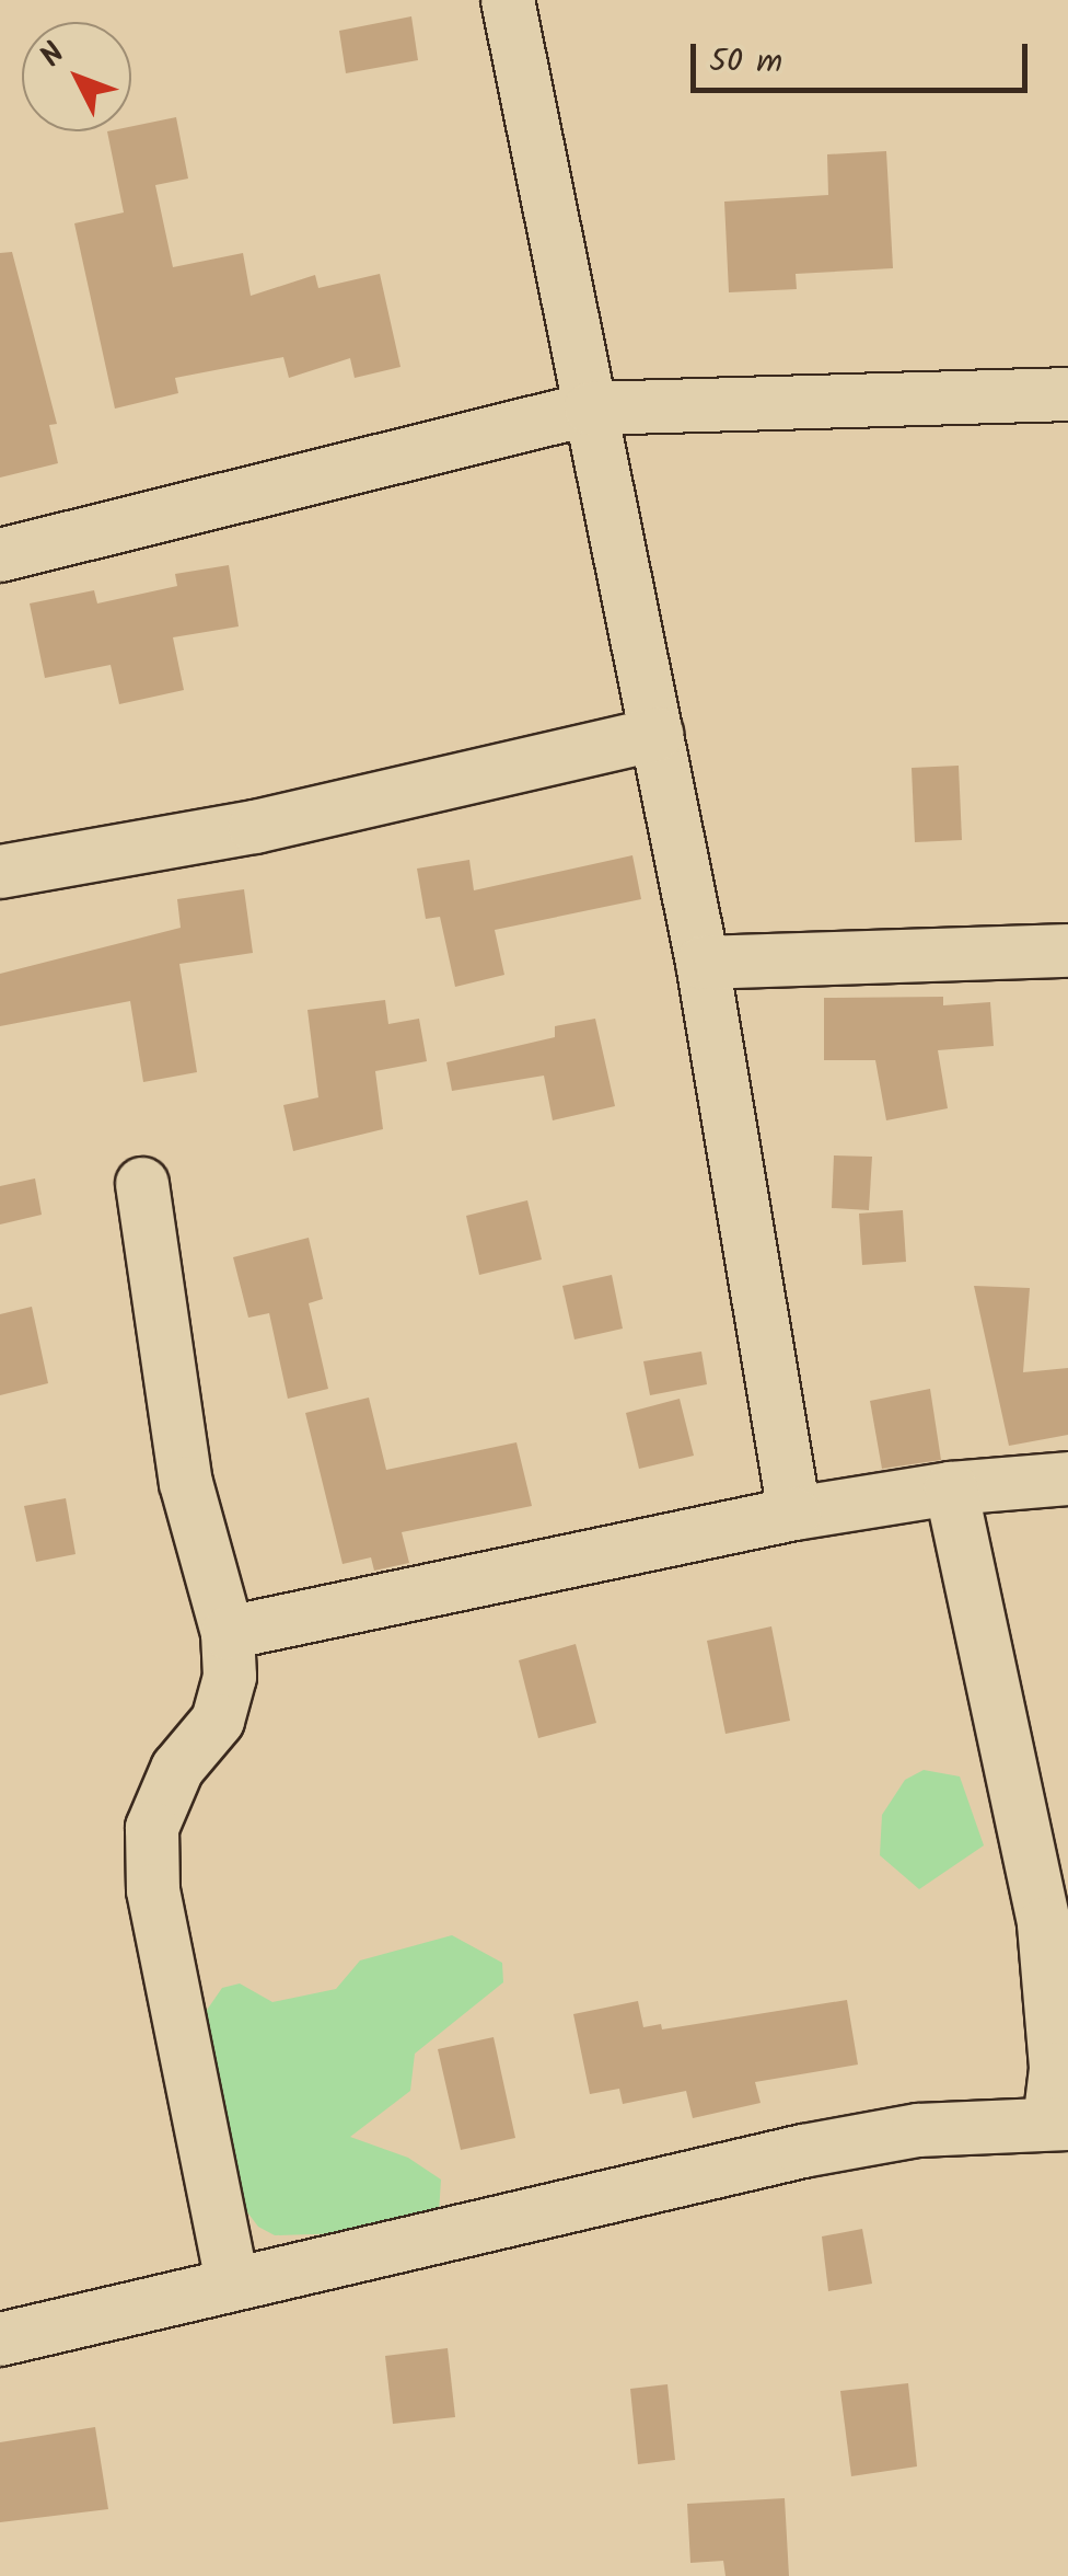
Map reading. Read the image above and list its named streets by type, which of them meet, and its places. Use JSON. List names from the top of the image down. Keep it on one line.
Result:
{"scale_bar":"50 m","north":"top left"}
